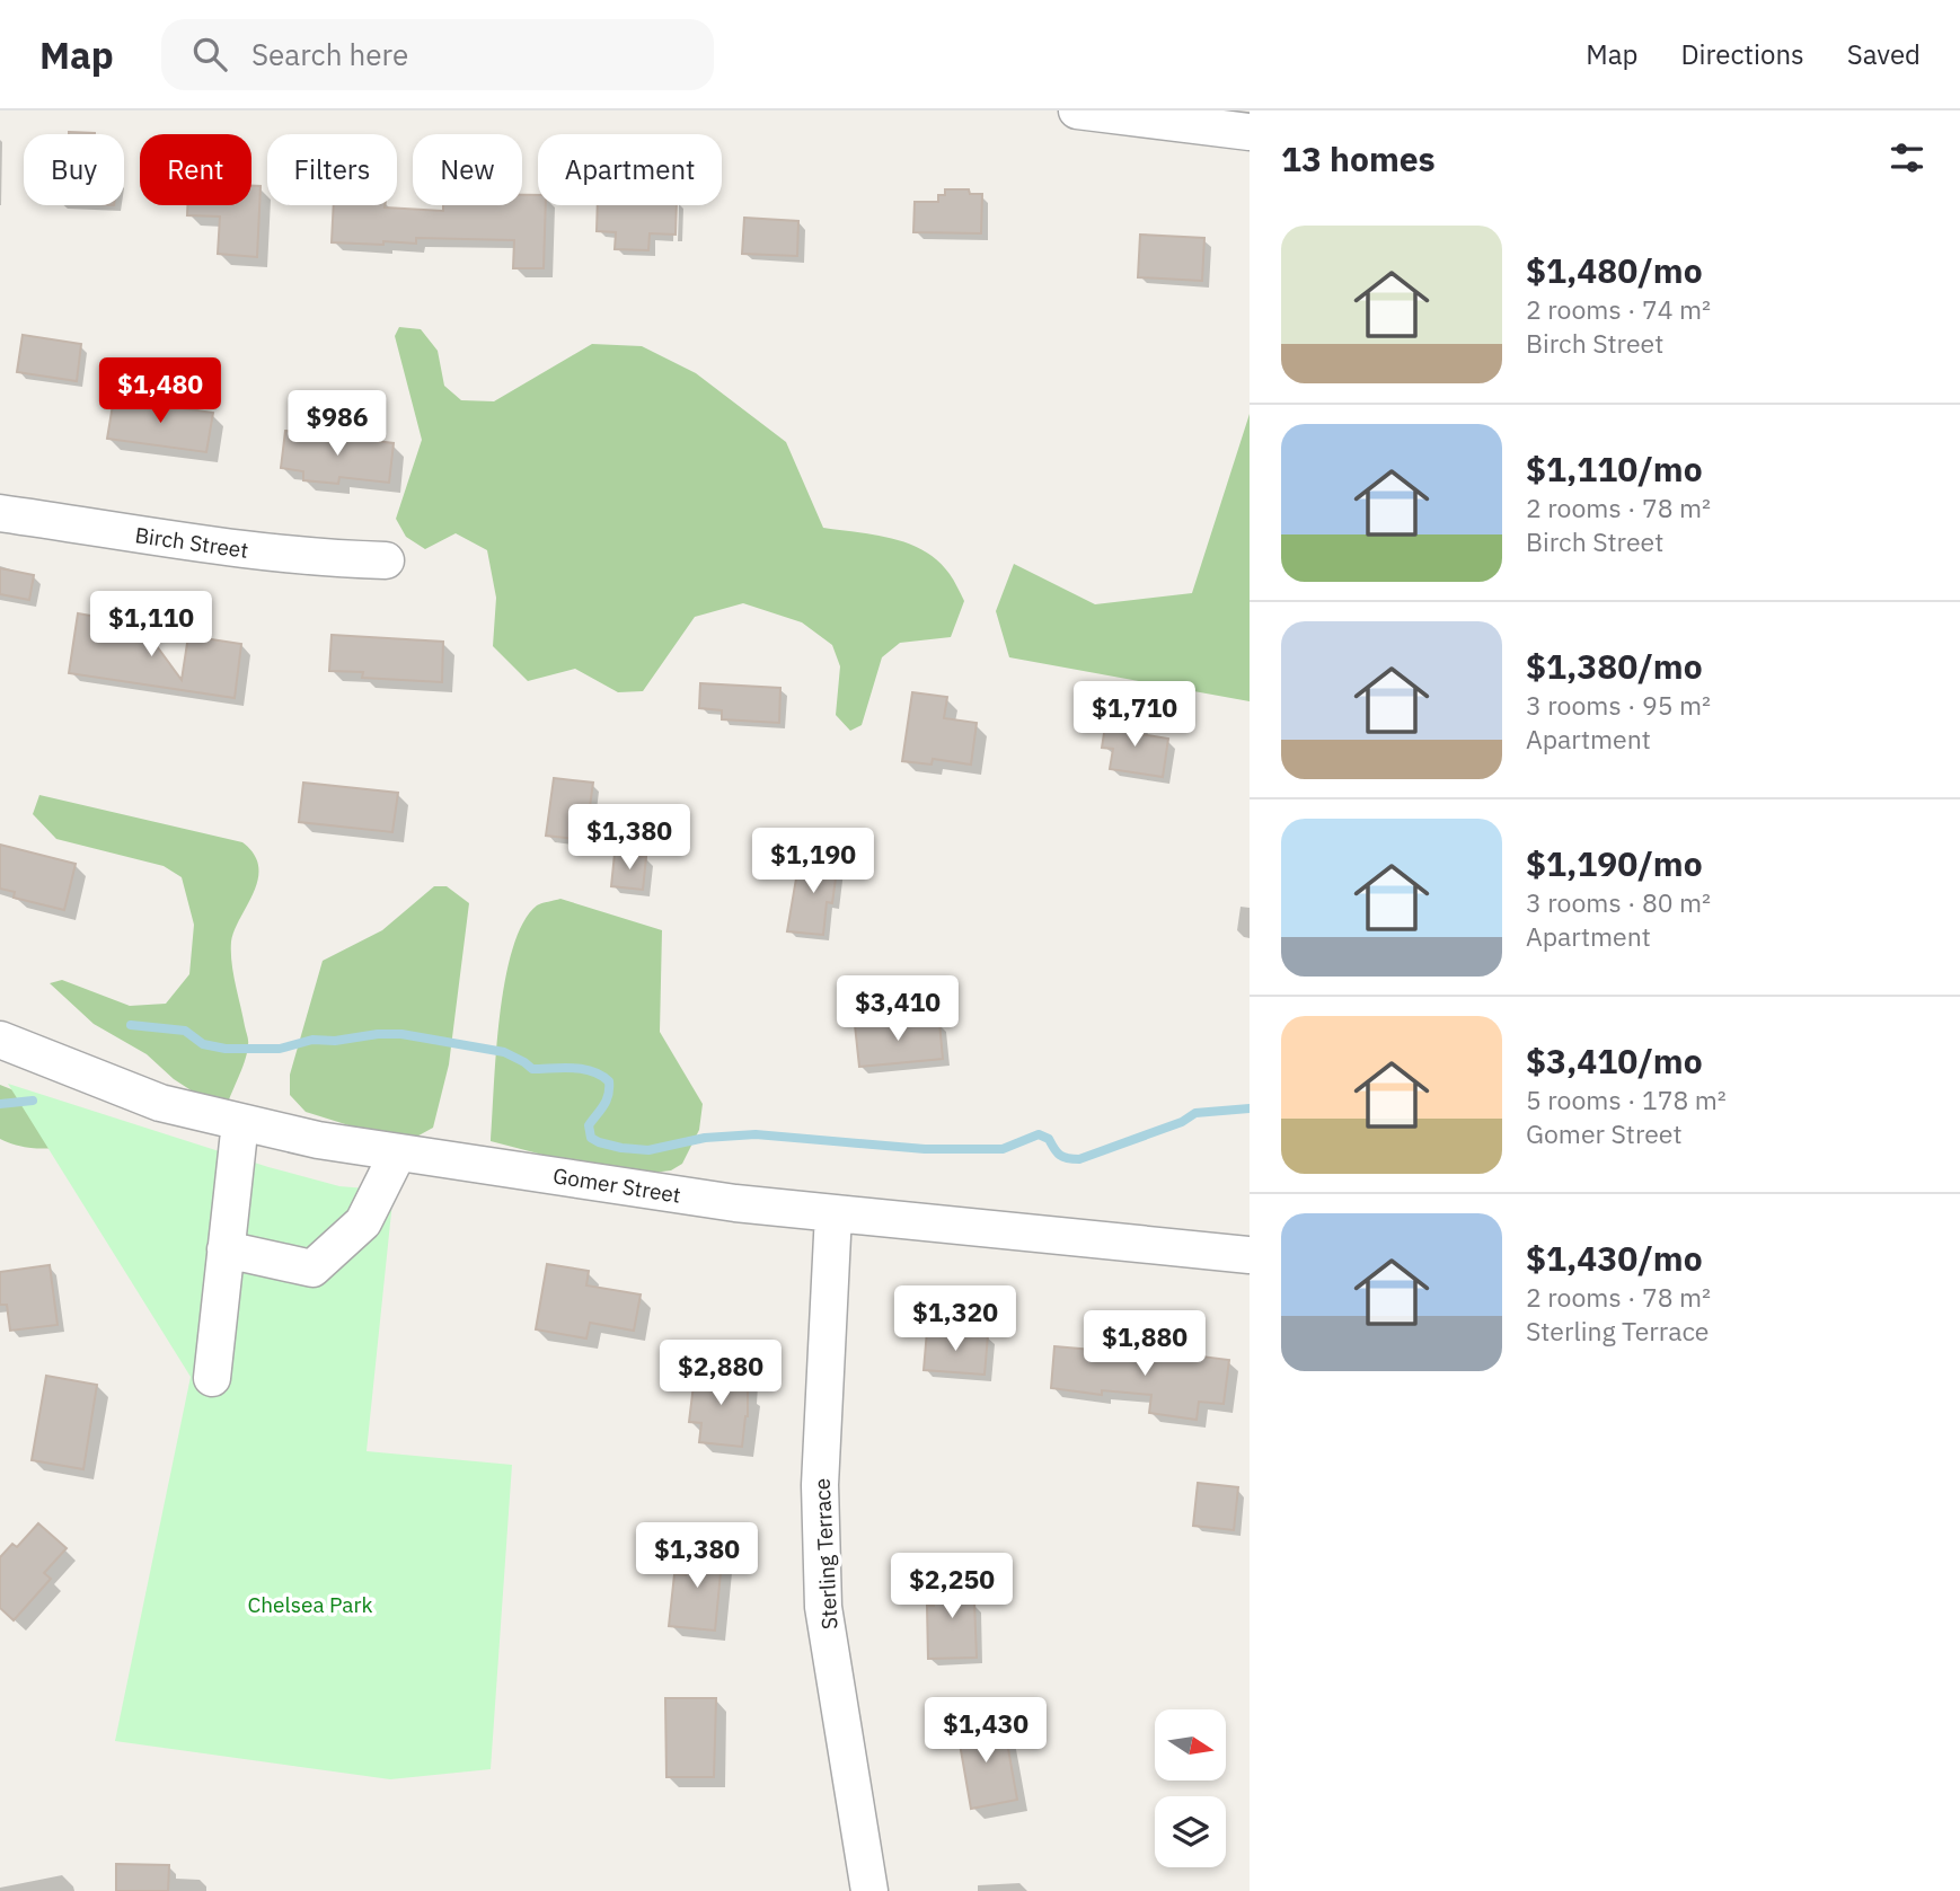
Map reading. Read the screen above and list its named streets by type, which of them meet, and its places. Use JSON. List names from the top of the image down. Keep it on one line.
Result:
{"streets":{"street":["Birch Street","Gomer Street","Sterling Terrace"]},"crossings":[["Gomer Street","Sterling Terrace"]],"parks":["Chelsea Park"],"north":"right","page":{"header":"Map","search":"Search here","nav":["Map","Directions","Saved"],"heading":"13 homes","chip":["Buy","Rent","Filters","New","Apartment"],"list":[{"name":"$1,480/mo","note":"2 rooms · 74 m² · Birch Street"},{"name":"$1,110/mo","note":"2 rooms · 78 m² · Birch Street"},{"name":"$1,380/mo","note":"3 rooms · 95 m² · Apartment"},{"name":"$1,190/mo","note":"3 rooms · 80 m² · Apartment"},{"name":"$3,410/mo","note":"5 rooms · 178 m² · Gomer Street"},{"name":"$1,430/mo","note":"2 rooms · 78 m² · Sterling Terrace"}],"price":["$1,480","$986","$1,110","$1,710","$1,380","$1,190","$3,410","$1,320","$1,880","$2,880","$1,380","$2,250","$1,430"]}}
